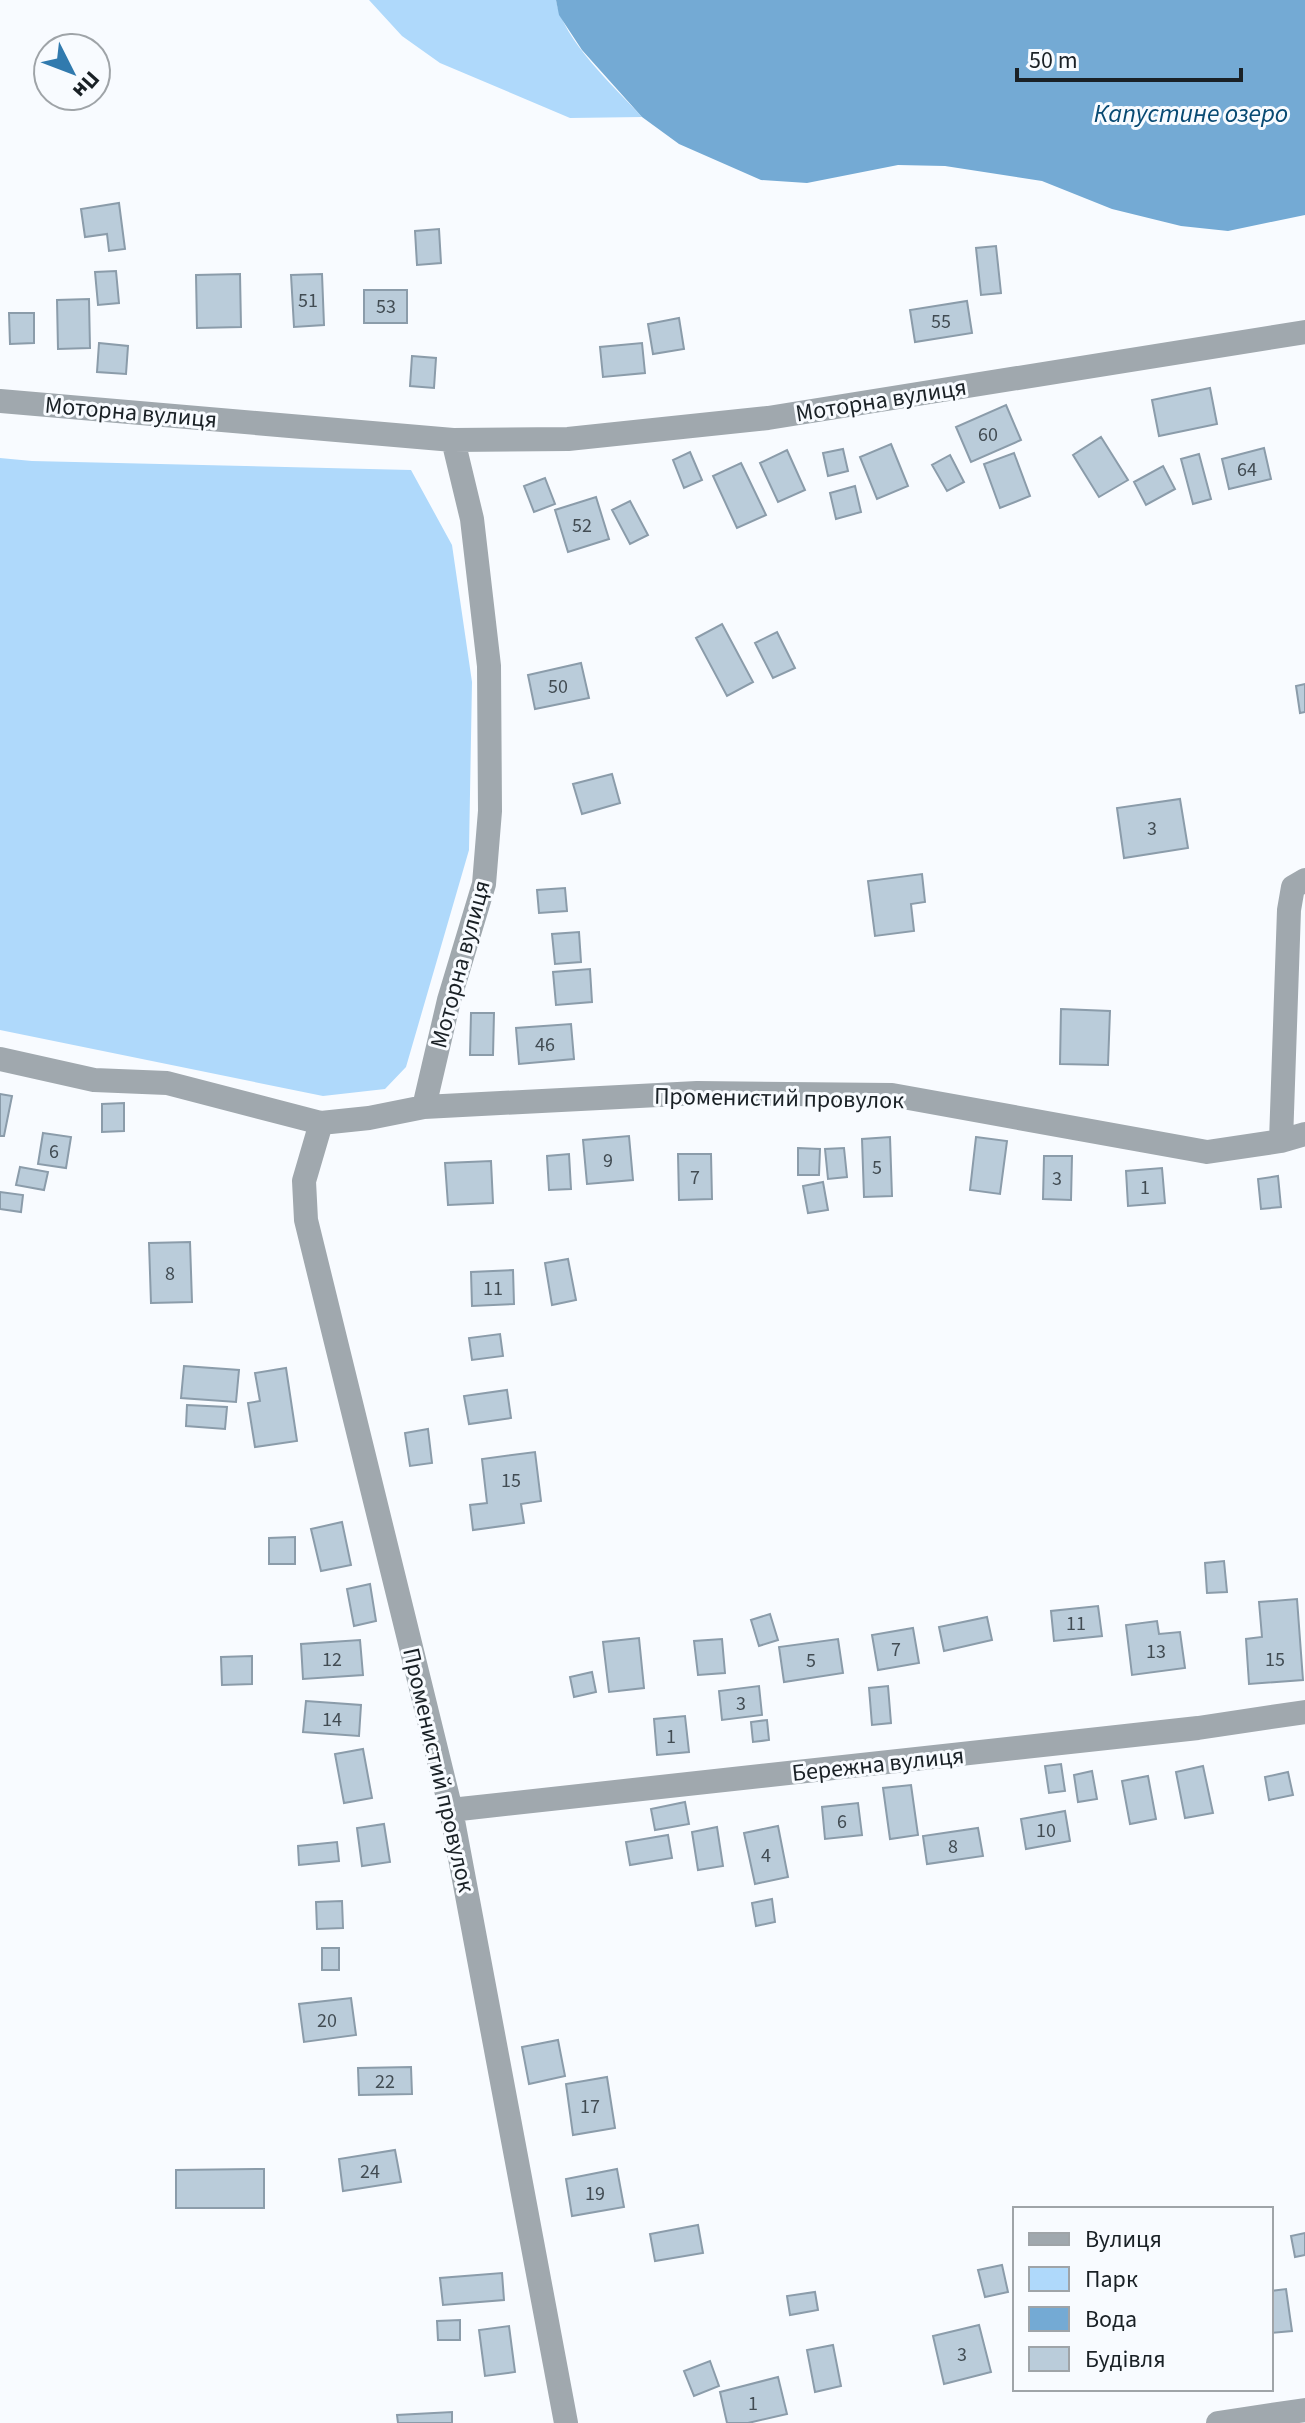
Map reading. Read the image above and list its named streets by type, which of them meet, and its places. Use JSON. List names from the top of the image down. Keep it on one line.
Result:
{"streets":{"street":["Моторна вулиця","Променистий провулок","Бережна вулиця"]},"crossings":[["Моторна вулиця","Променистий провулок"],["Променистий провулок","Бережна вулиця"]],"water":["Капустине озеро"],"house_numbers":["51","53","55","60","64","52","50","3","46","6","9","5","7","3","1","8","11","15","11","7","13","12","15","5","3","14","1","6","10","8","4","20","22","17","24","19","3","1"],"legend":["Вулиця","Парк","Вода","Будівля"],"scale_bar":"50 m","north":"bottom right"}
